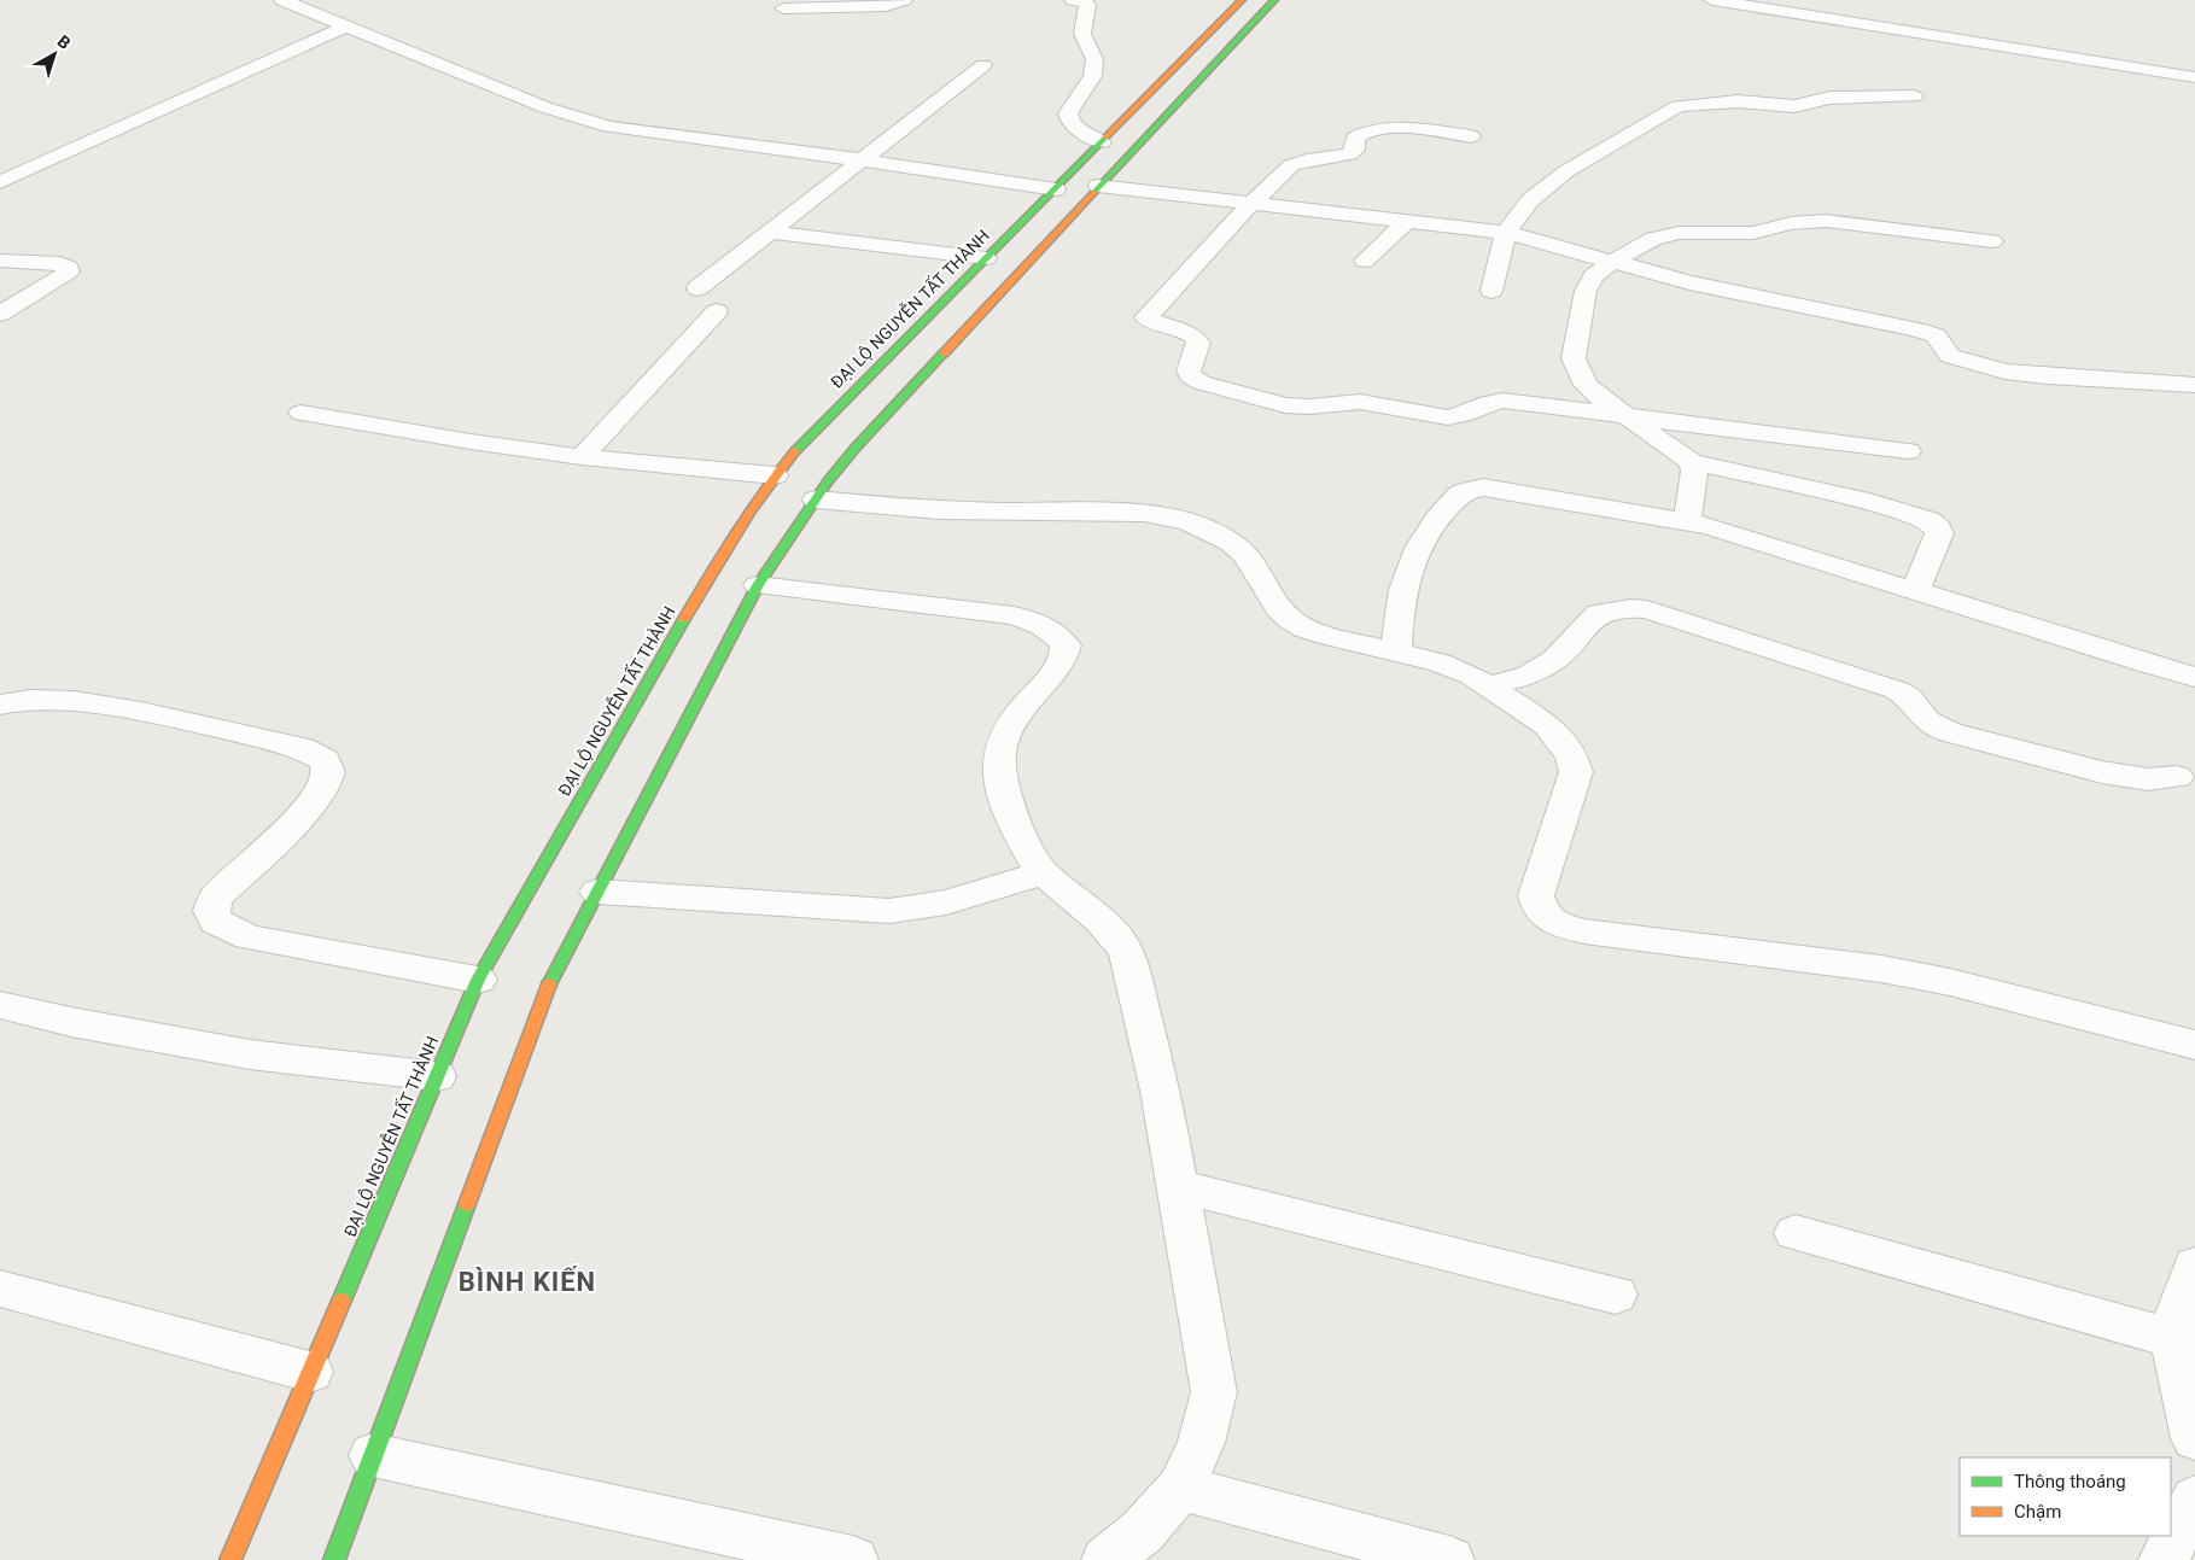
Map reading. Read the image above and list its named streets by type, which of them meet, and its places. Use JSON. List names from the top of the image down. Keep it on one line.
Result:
{"streets":{"main road":["ĐẠI LỘ NGUYỄN TẤT THÀNH"]},"districts":["BÌNH KIẾN"],"legend":["Thông thoáng","Chậm"],"north":"top right"}
